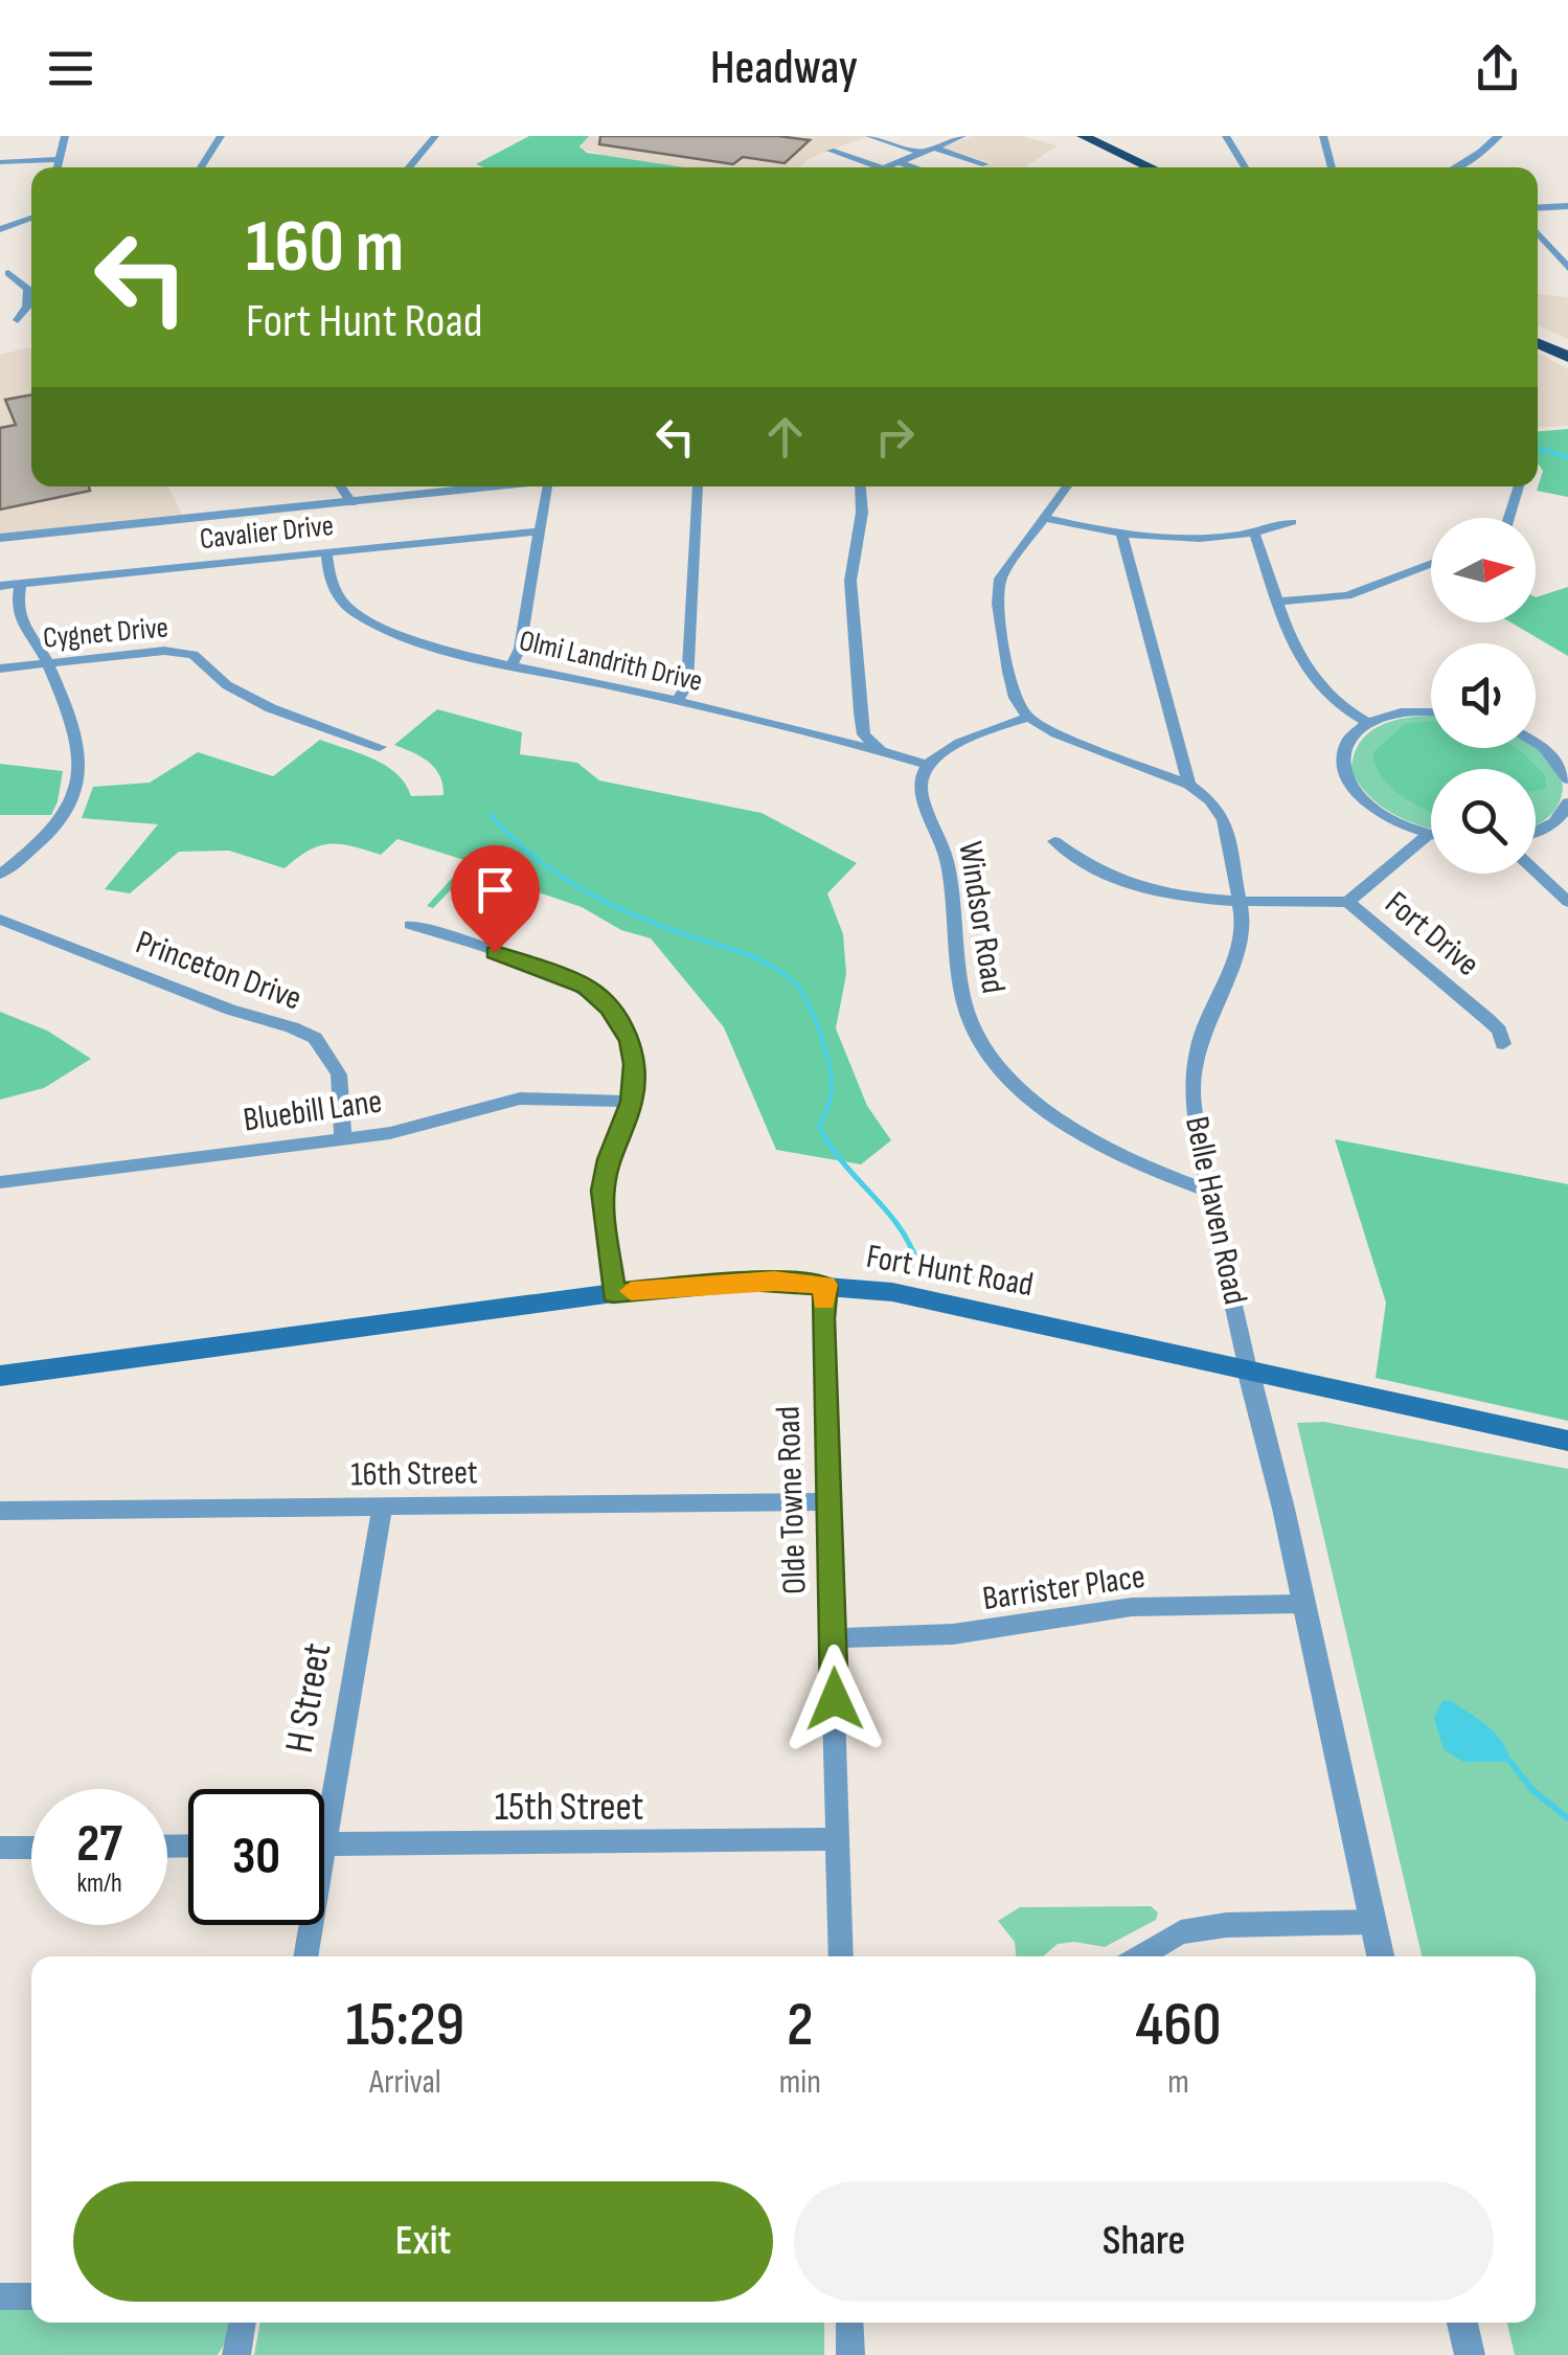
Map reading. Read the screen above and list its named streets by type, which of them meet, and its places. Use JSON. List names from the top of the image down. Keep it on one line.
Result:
{"streets":{"main road":["Fort Hunt Road"],"street":["Cavalier Drive","Cygnet Drive","Olmi Landrith Drive","Windsor Road","Fort Drive","Princeton Drive","Bluebill Lane","Belle Haven Road","16th Street","Olde Towne Road","Barrister Place","H Street","15th Street"]},"crossings":[["Cavalier Drive","Olmi Landrith Drive"],["Olmi Landrith Drive","Windsor Road"],["Windsor Road","Belle Haven Road"],["Princeton Drive","Bluebill Lane"],["Belle Haven Road","Fort Hunt Road"],["Belle Haven Road","Barrister Place"],["Fort Hunt Road","Olde Towne Road"],["16th Street","Olde Towne Road"],["16th Street","H Street"],["Olde Towne Road","Barrister Place"],["Olde Towne Road","15th Street"]],"north":"right","page":{"header":"Headway","turn":["160 m","Fort Hunt Road"],"speed":"27 km/h","limit":"30","eta":["15:29","Arrival","2","min","460","m"],"buttons":["Exit","Share"]}}
